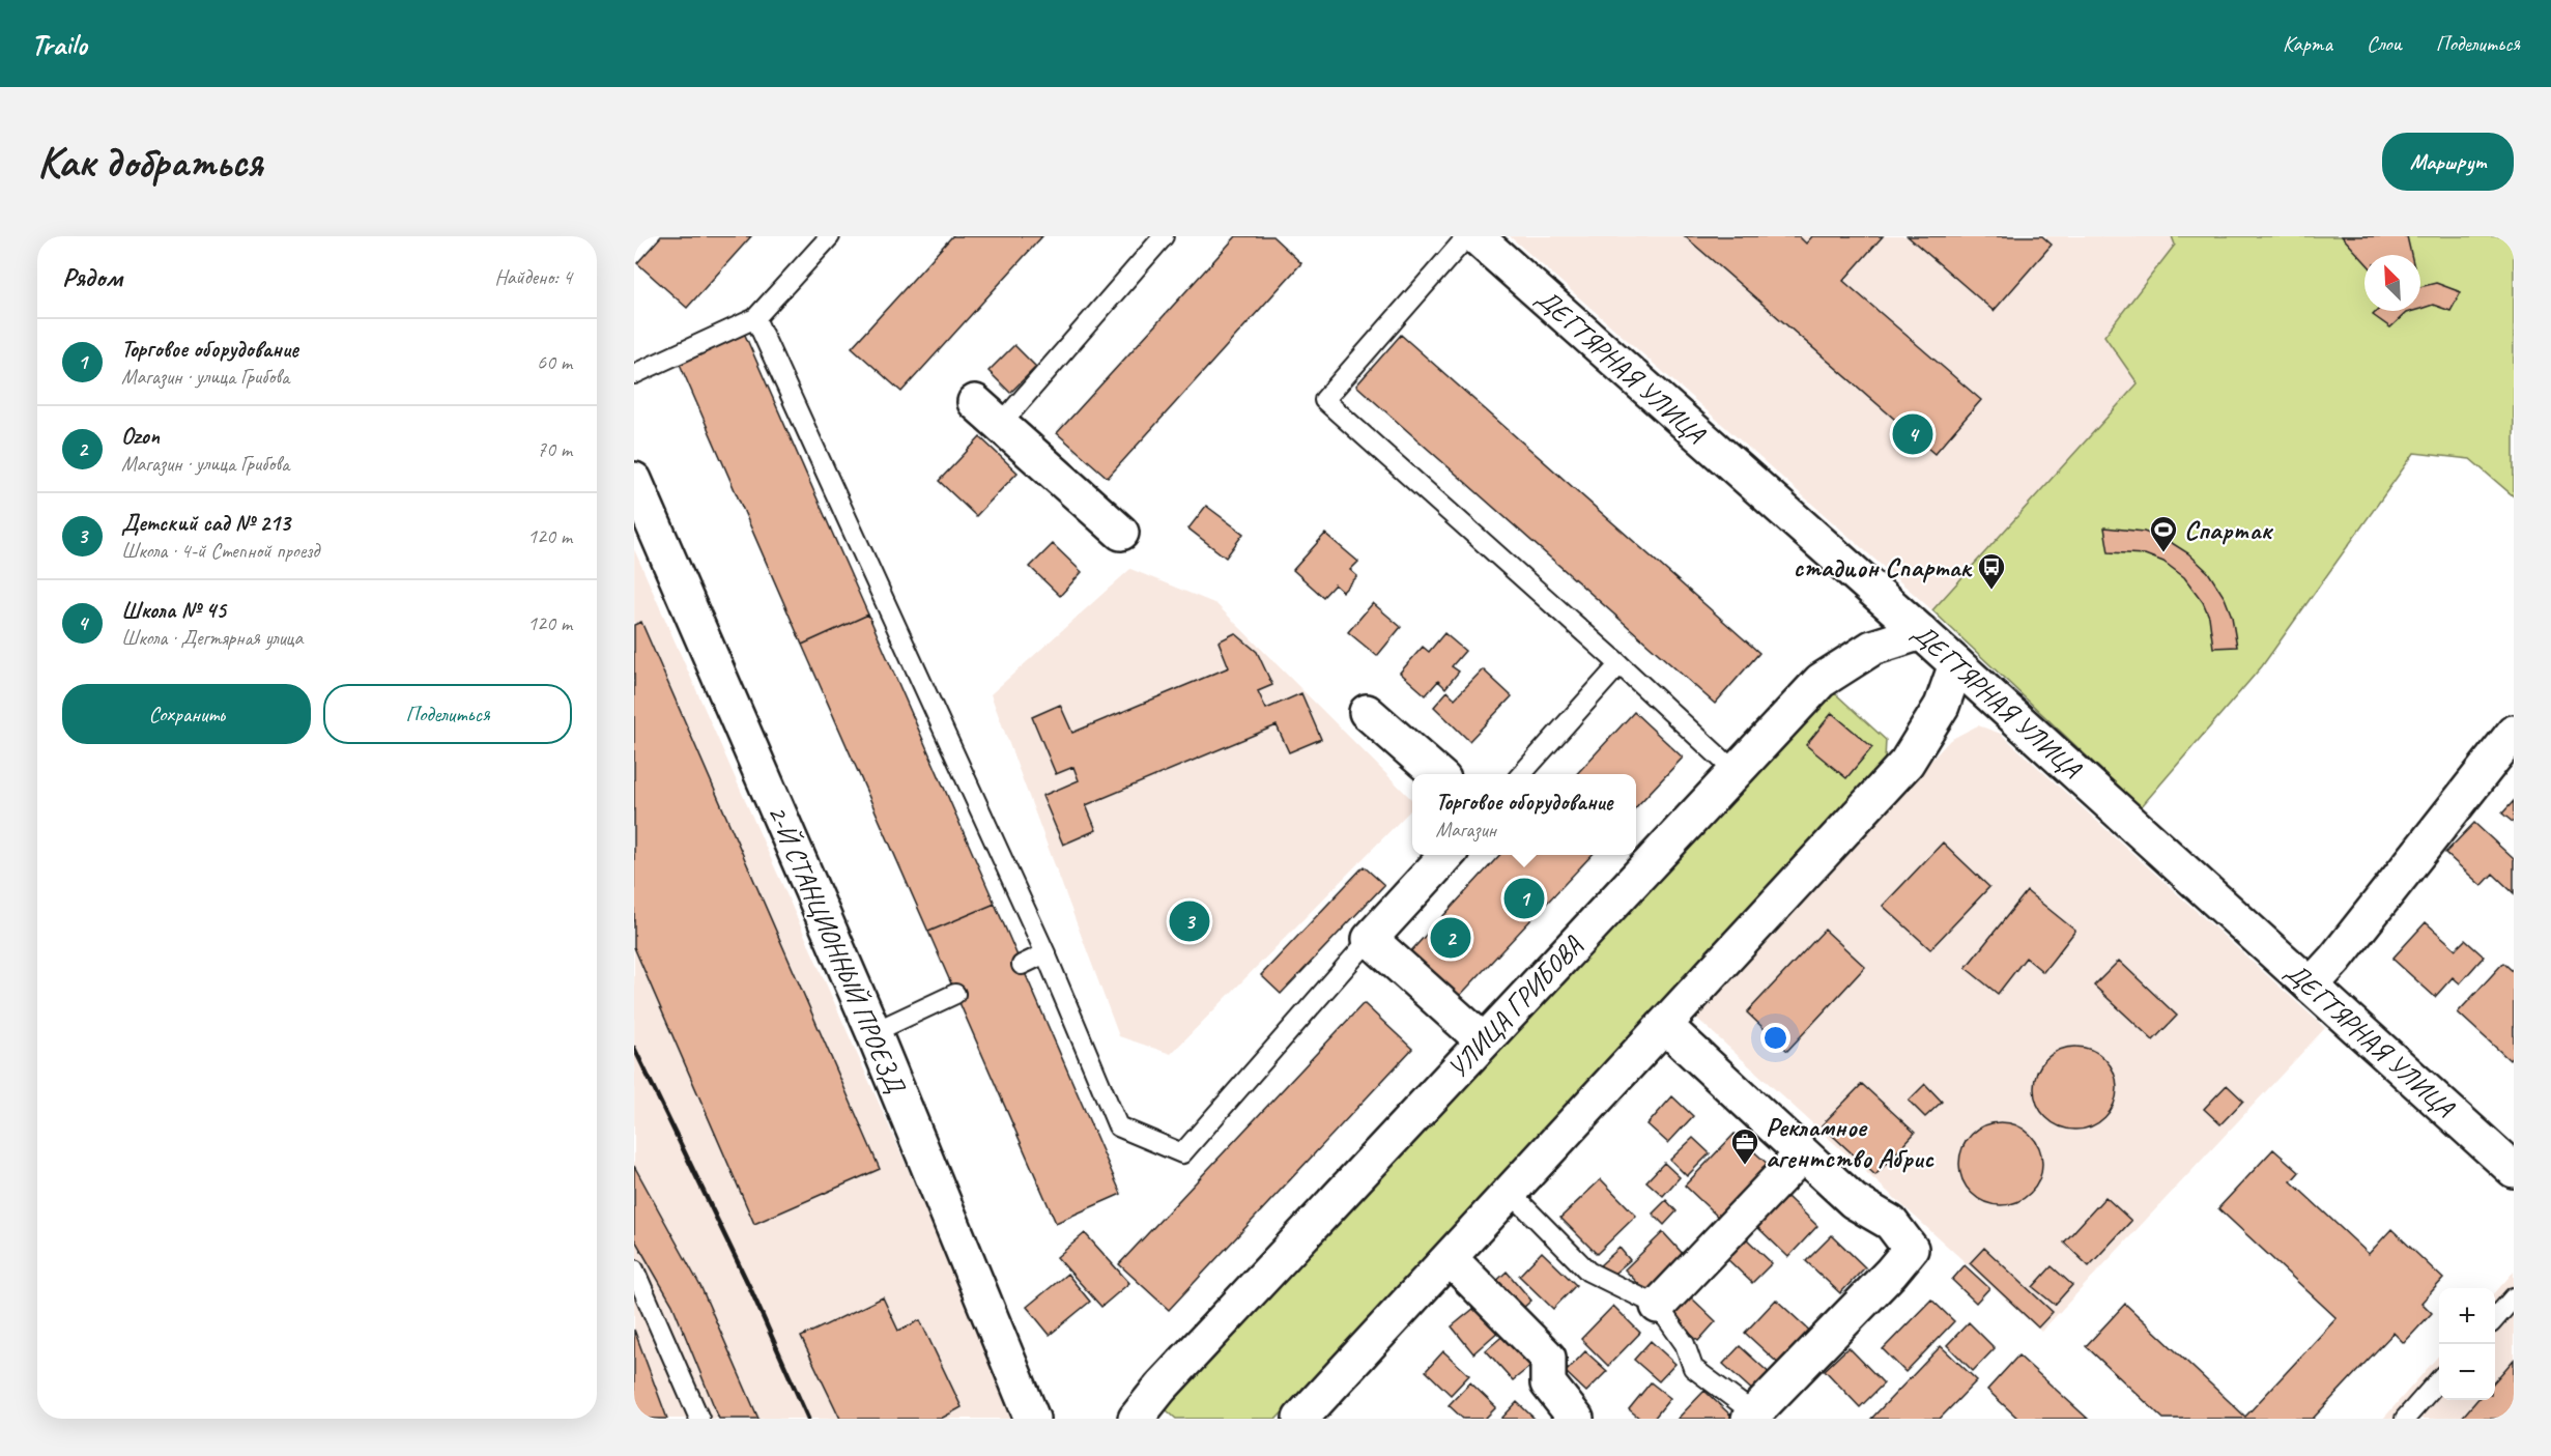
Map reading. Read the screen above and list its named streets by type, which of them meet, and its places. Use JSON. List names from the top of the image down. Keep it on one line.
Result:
{"streets":{"street":["ДЕГТЯРНАЯ УЛИЦА","2-Й СТАНЦИОННЫЙ ПРОЕЗД","УЛИЦА ГРИБОВА"]},"crossings":[["ДЕГТЯРНАЯ УЛИЦА","УЛИЦА ГРИБОВА"]],"places":{"sports":["Спартак"],"bus stop":["стадион Спартак"],"office":["Рекламное агентство Абрис"]},"north":"top left","page":{"header":"Trailo","nav":["Карта","Слои","Поделиться"],"buttons":["Маршрут",["Сохранить","Поделиться"]],"title":"Как добраться","heading":["Рядом","Найдено: 4"],"list":[{"mark":"1","name":"Торговое оборудование","note":"Магазин · улица Грибова","value":"60 m"},{"mark":"2","name":"Ozon","note":"Магазин · улица Грибова","value":"70 m"},{"mark":"3","name":"Детский сад № 213","note":"Школа · 4-й Степной проезд","value":"120 m"},{"mark":"4","name":"Школа № 45","note":"Школа · Дегтярная улица","value":"120 m"}],"pins":["4","1","3","2"],"popup":["Торговое оборудование","Магазин"],"map_buttons":["+","−"]}}
